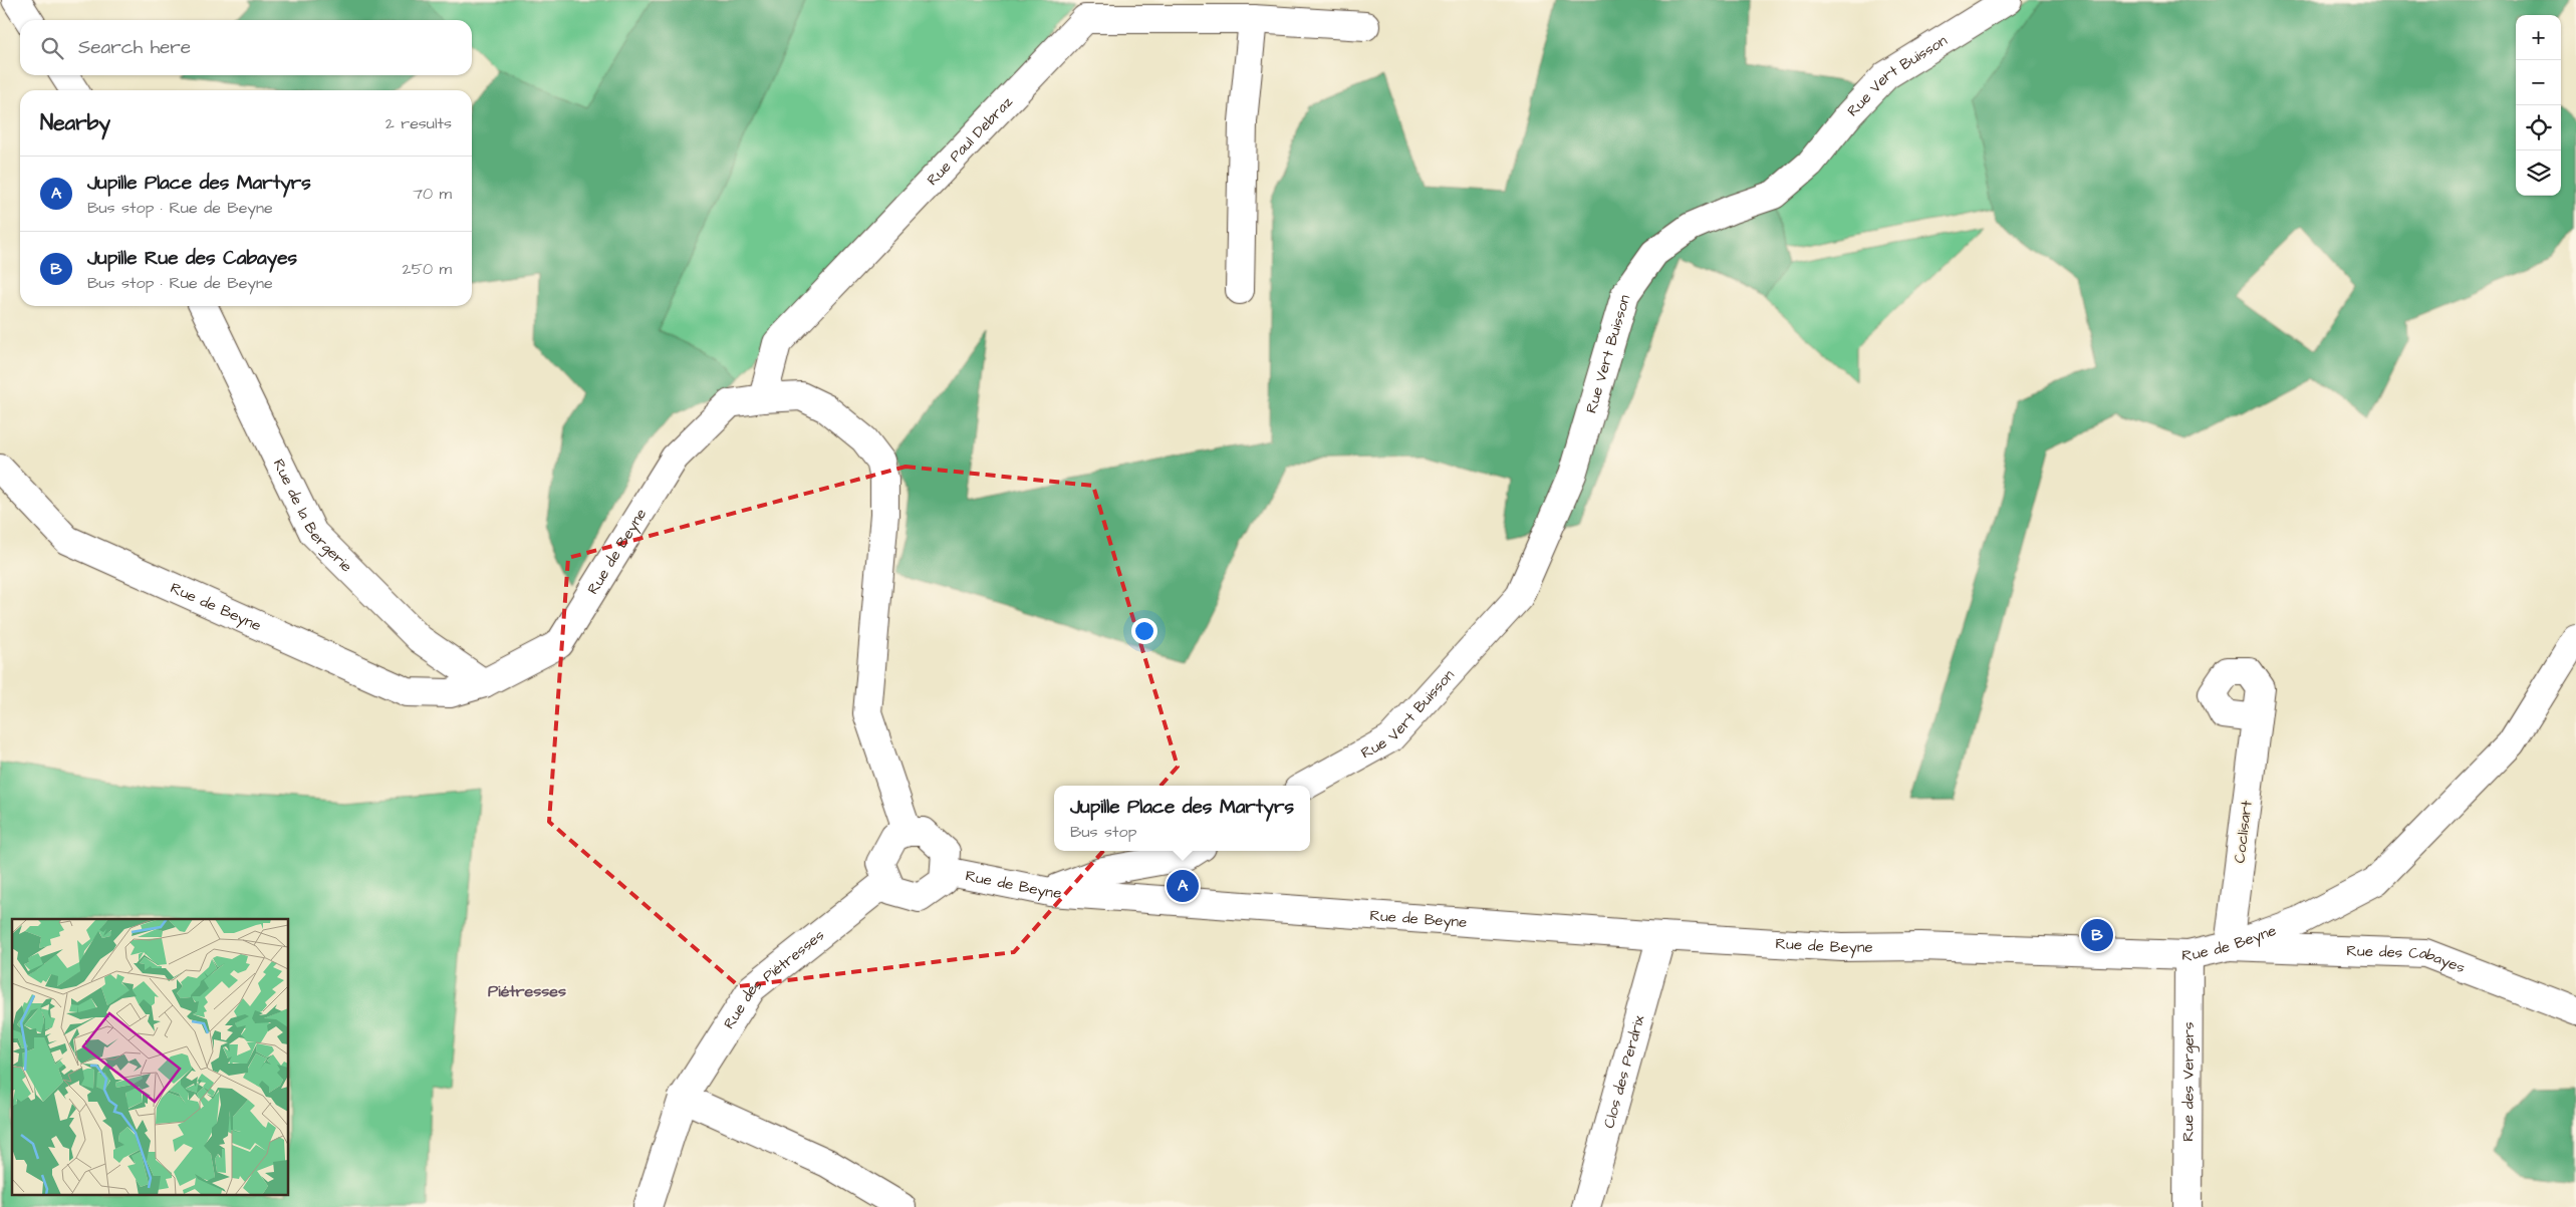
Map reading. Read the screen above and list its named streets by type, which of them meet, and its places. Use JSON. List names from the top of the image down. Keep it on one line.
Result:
{"streets":{"street":["Rue Vert Buisson","Rue Paul Debraz","Rue de la Bergerie","Rue de Beyne","Coclisart","Rue des Cabayes","Rue des Piétresses","Clos des Perdrix","Rue des Vergers"]},"crossings":[["Rue Paul Debraz","Rue de Beyne"],["Rue de la Bergerie","Rue de Beyne"],["Rue de Beyne","Coclisart"],["Rue de Beyne","Rue des Cabayes"],["Rue de Beyne","Rue des Piétresses"],["Rue de Beyne","Clos des Perdrix"],["Rue de Beyne","Rue des Vergers"],["Coclisart","Rue des Cabayes"]],"districts":["Piétresses"],"page":{"map_buttons":["+","−"],"search":"Search here","heading":["Nearby","2 results"],"list":[{"mark":"A","name":"Jupille Place des Martyrs","note":"Bus stop · Rue de Beyne","value":"70 m"},{"mark":"B","name":"Jupille Rue des Cabayes","note":"Bus stop · Rue de Beyne","value":"250 m"}],"popup":["Jupille Place des Martyrs","Bus stop"],"pins":["A","B"]}}
